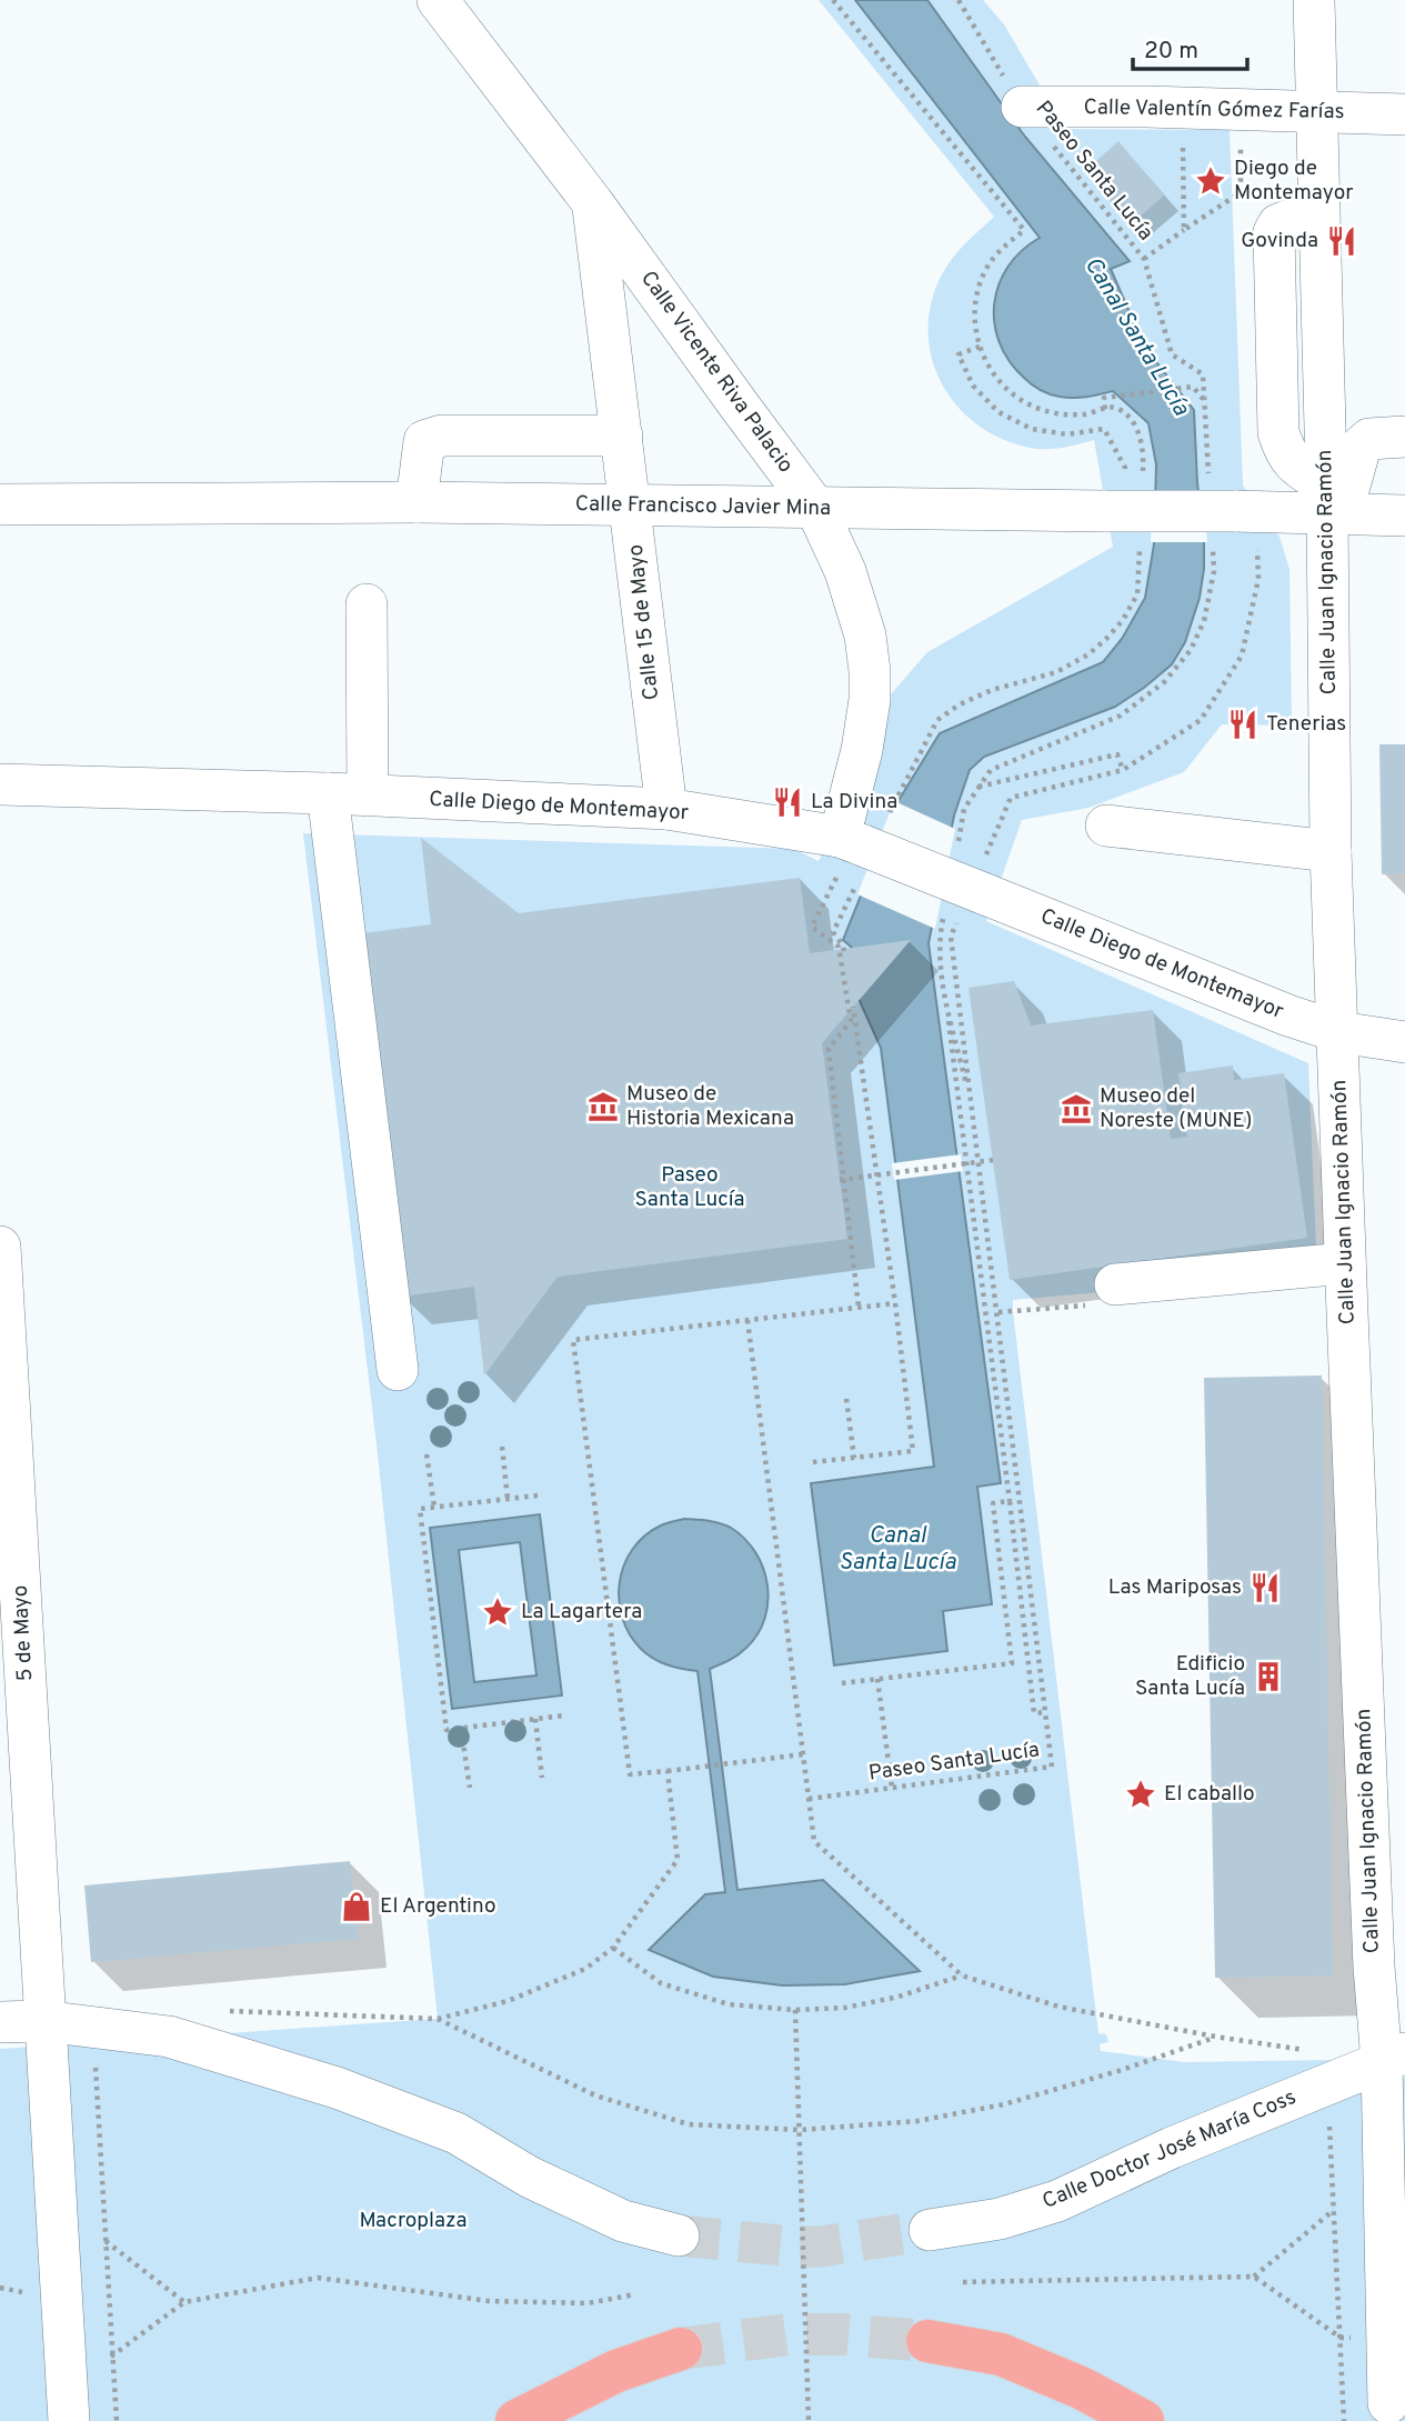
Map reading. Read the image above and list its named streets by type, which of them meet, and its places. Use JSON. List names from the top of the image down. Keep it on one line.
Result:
{"streets":{"street":["Calle Valentín Gómez Farías","Calle Vicente Riva Palacio","Calle Francisco Javier Mina","Calle Juan Ignacio Ramón","Calle 15 de Mayo","Calle Diego de Montemayor","5 de Mayo","Calle Doctor José María Coss"],"path":["Paseo Santa Lucía"]},"crossings":[["Calle Valentín Gómez Farías","Paseo Santa Lucía"],["Calle Valentín Gómez Farías","Calle Juan Ignacio Ramón"],["Paseo Santa Lucía","Calle Francisco Javier Mina"],["Paseo Santa Lucía","Calle Diego de Montemayor"],["Calle Vicente Riva Palacio","Calle Francisco Javier Mina"],["Calle Vicente Riva Palacio","Calle 15 de Mayo"],["Calle Vicente Riva Palacio","Calle Diego de Montemayor"],["Calle Francisco Javier Mina","Calle Juan Ignacio Ramón"],["Calle Francisco Javier Mina","Calle 15 de Mayo"],["Calle Juan Ignacio Ramón","Calle Diego de Montemayor"],["Calle Juan Ignacio Ramón","Calle Doctor José María Coss"],["Calle 15 de Mayo","Calle Diego de Montemayor"]],"water":["Canal Santa Lucía"],"parks":["Paseo Santa Lucía","Macroplaza"],"places":{"place":["Diego de Montemayor","La Lagartera","El caballo"],"restaurant":["Govinda","Tenerias","La Divina","Las Mariposas"],"museum":["Museo de Historia Mexicana","Museo del Noreste (MUNE)"],"building":["Edificio Santa Lucía"],"shop":["El Argentino"]},"scale_bar":"20 m"}
